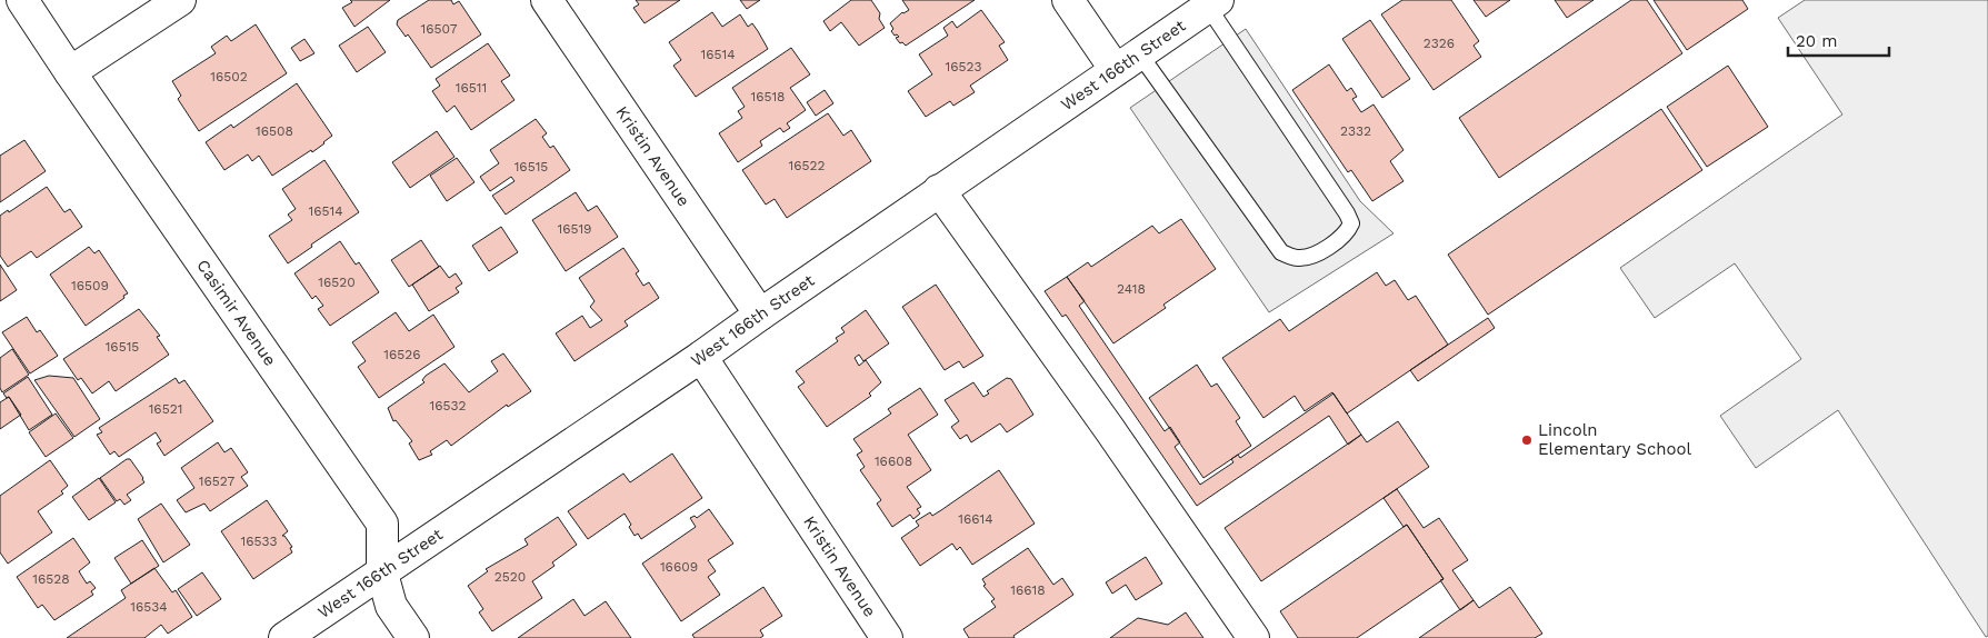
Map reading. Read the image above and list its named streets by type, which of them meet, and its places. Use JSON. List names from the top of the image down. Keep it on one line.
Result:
{"streets":{"street":["West 166th Street","Kristin Avenue","Casimir Avenue"]},"crossings":[["West 166th Street","Kristin Avenue"],["West 166th Street","Casimir Avenue"]],"places":["Lincoln Elementary School"],"house_numbers":["16507","2326","16514","16523","16502","16511","16518","16508","2332","16522","16515","16514","16519","16520","16509","2418","16515","16526","16532","16521","16608","16527","16614","16533","16609","2520","16528","16618","16534"],"scale_bar":"20 m"}
